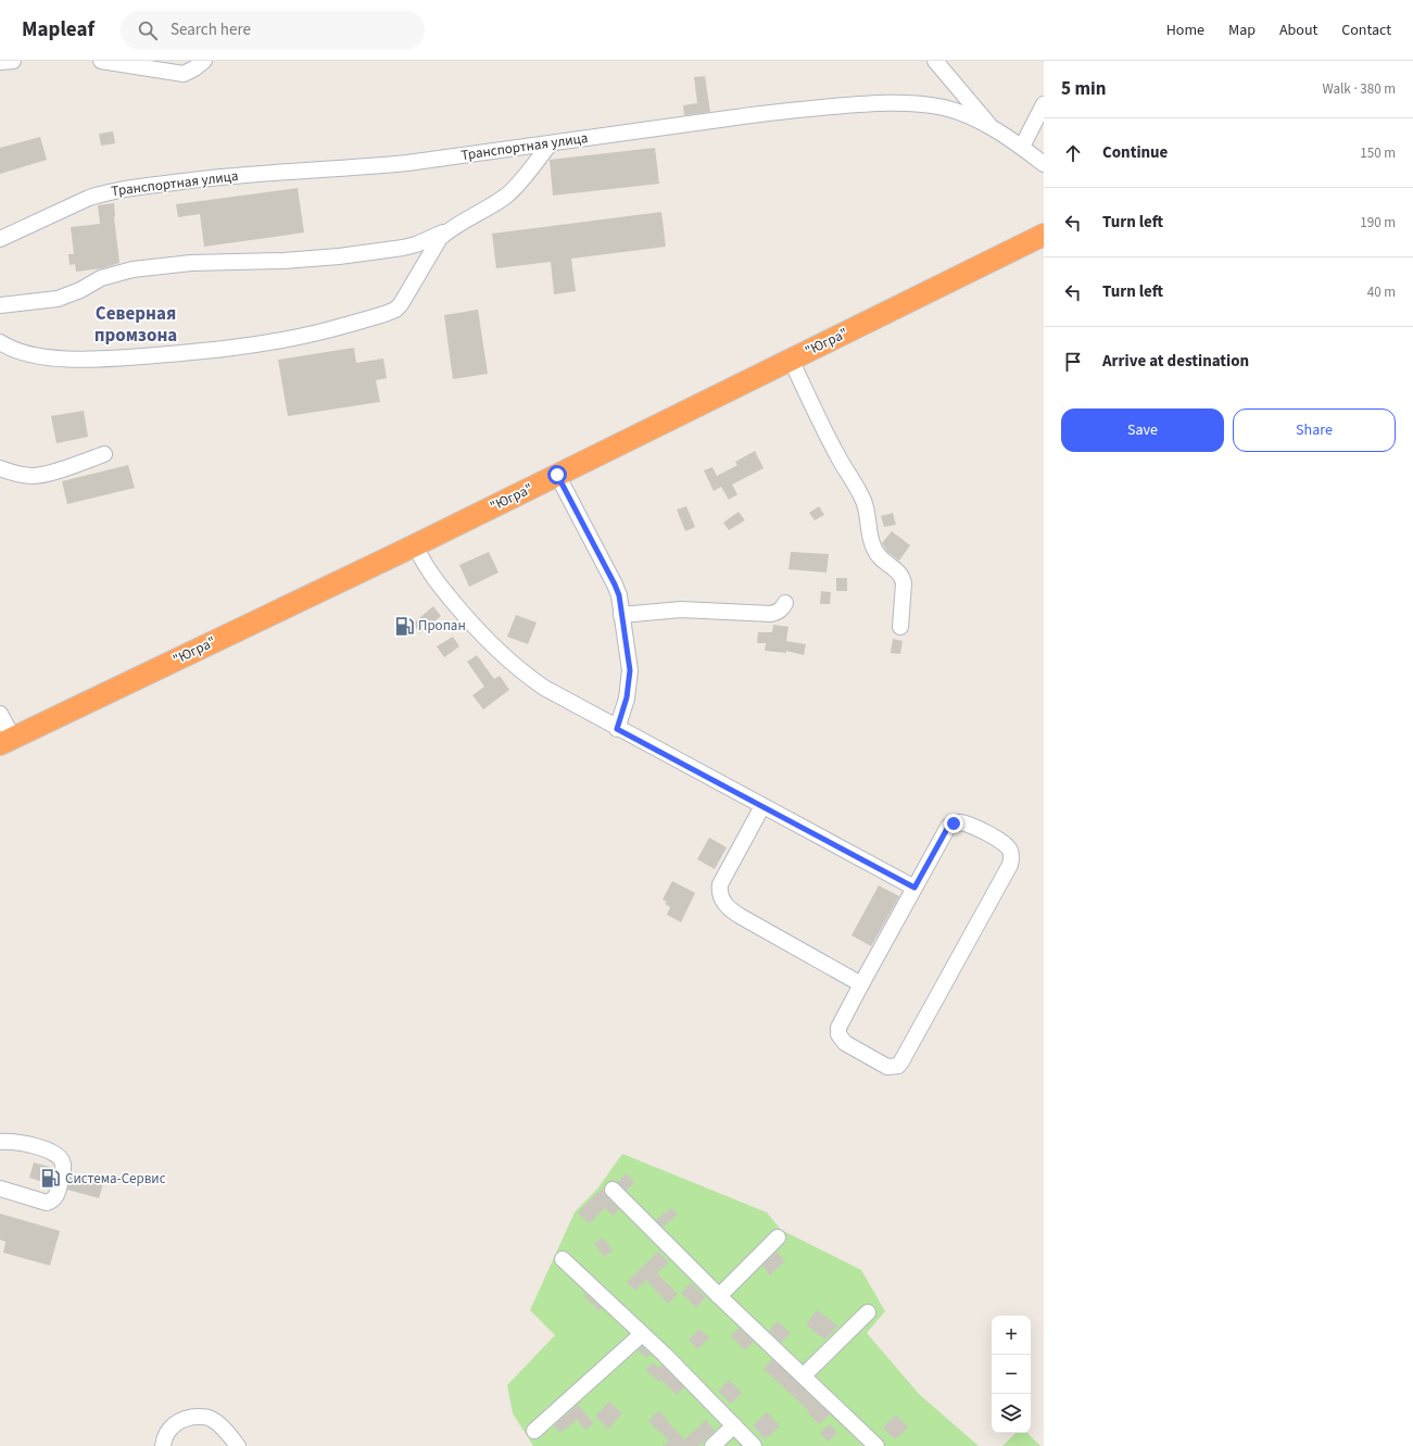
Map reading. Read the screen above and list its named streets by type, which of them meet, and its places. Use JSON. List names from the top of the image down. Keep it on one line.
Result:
{"streets":{"highway":["\"Югра\""],"street":["Транспортная улица"]},"districts":["Северная промзона"],"places":{"fuel station":["Пропан","Система-Сервис"]},"page":{"header":"Mapleaf","search":"Search here","nav":["Home","Map","About","Contact"],"heading":["5 min","Walk · 380 m"],"list":[["Continue","150 m"],["Turn left","190 m"],["Turn left","40 m"],"Arrive at destination"],"buttons":["Save","Share"],"map_buttons":["+","−"]}}
